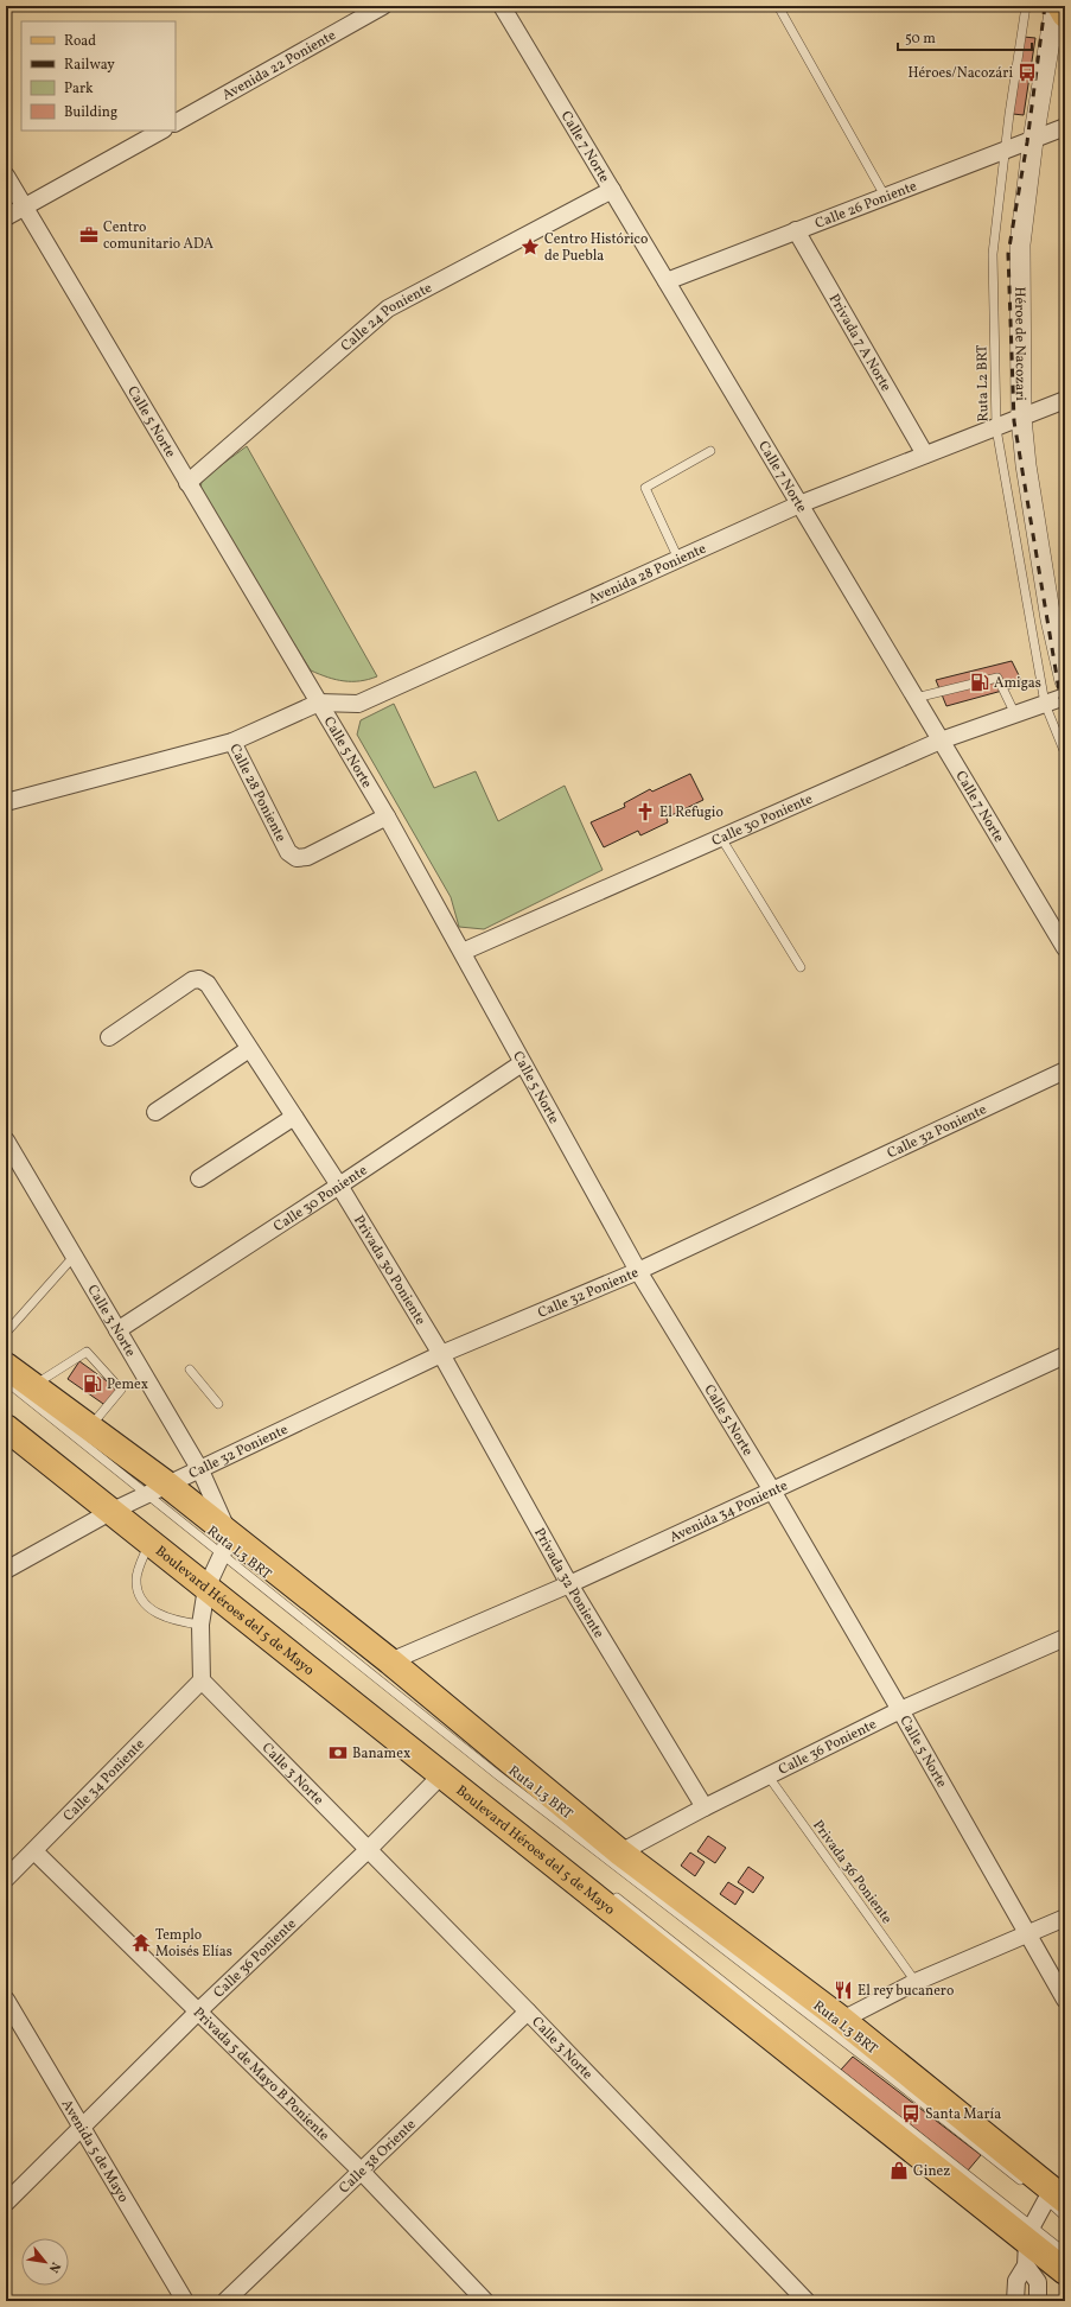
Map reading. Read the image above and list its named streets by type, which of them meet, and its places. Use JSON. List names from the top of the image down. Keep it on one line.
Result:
{"streets":{"main road":["Boulevard Héroes del 5 de Mayo"],"street":["Avenida 22 Poniente","Calle 7 Norte","Calle 26 Poniente","Calle 24 Poniente","Privada 7 A Norte","Héroe de Nacozari","Calle 5 Norte","Avenida 28 Poniente","Calle 28 Poniente","Calle 30 Poniente","Calle 32 Poniente","Privada 30 Poniente","Calle 3 Norte","Avenida 34 Poniente","Privada 32 Poniente","Calle 36 Poniente","Calle 34 Poniente","Privada 5 de Mayo B Poniente","Avenida 5 de Mayo","Calle 38 Oriente"],"lane":["Ruta L2 BRT","Ruta L3 BRT","Privada 36 Poniente"]},"crossings":[["Calle 7 Norte","Calle 26 Poniente"],["Calle 7 Norte","Calle 24 Poniente"],["Calle 7 Norte","Avenida 28 Poniente"],["Calle 7 Norte","Calle 30 Poniente"],["Calle 26 Poniente","Privada 7 A Norte"],["Calle 26 Poniente","Héroe de Nacozari"],["Calle 26 Poniente","Ruta L2 BRT"],["Calle 24 Poniente","Calle 5 Norte"],["Privada 7 A Norte","Avenida 28 Poniente"],["Héroe de Nacozari","Avenida 28 Poniente"],["Ruta L2 BRT","Avenida 28 Poniente"],["Ruta L2 BRT","Calle 30 Poniente"],["Calle 5 Norte","Avenida 28 Poniente"],["Calle 5 Norte","Calle 28 Poniente"],["Calle 5 Norte","Calle 30 Poniente"],["Calle 5 Norte","Calle 32 Poniente"],["Calle 5 Norte","Avenida 34 Poniente"],["Calle 5 Norte","Calle 36 Poniente"],["Avenida 28 Poniente","Calle 28 Poniente"],["Calle 30 Poniente","Privada 30 Poniente"],["Calle 30 Poniente","Calle 3 Norte"],["Calle 32 Poniente","Privada 30 Poniente"],["Calle 32 Poniente","Calle 3 Norte"],["Calle 32 Poniente","Privada 32 Poniente"],["Calle 32 Poniente","Boulevard Héroes del 5 de Mayo"],["Privada 30 Poniente","Privada 32 Poniente"],["Calle 3 Norte","Ruta L3 BRT"],["Calle 3 Norte","Calle 36 Poniente"],["Calle 3 Norte","Calle 34 Poniente"],["Calle 3 Norte","Calle 38 Oriente"],["Avenida 34 Poniente","Privada 32 Poniente"],["Privada 32 Poniente","Calle 36 Poniente"],["Boulevard Héroes del 5 de Mayo","Calle 36 Poniente"],["Calle 36 Poniente","Privada 36 Poniente"],["Calle 36 Poniente","Privada 5 de Mayo B Poniente"],["Calle 36 Poniente","Avenida 5 de Mayo"],["Calle 34 Poniente","Privada 5 de Mayo B Poniente"],["Privada 5 de Mayo B Poniente","Calle 38 Oriente"]],"places":{"bus stop":["Héroes/Nacozári","Santa María"],"office":["Centro comunitario ADA"],"place":["Centro Histórico de Puebla"],"fuel station":["Amigas","Pemex"],"church":["El Refugio"],"bank":["Banamex"],"temple":["Templo Moisés Elías"],"restaurant":["El rey bucanero"],"shop":["Ginez"]},"legend":["Road","Railway","Park","Building"],"scale_bar":"50 m","north":"bottom right"}
